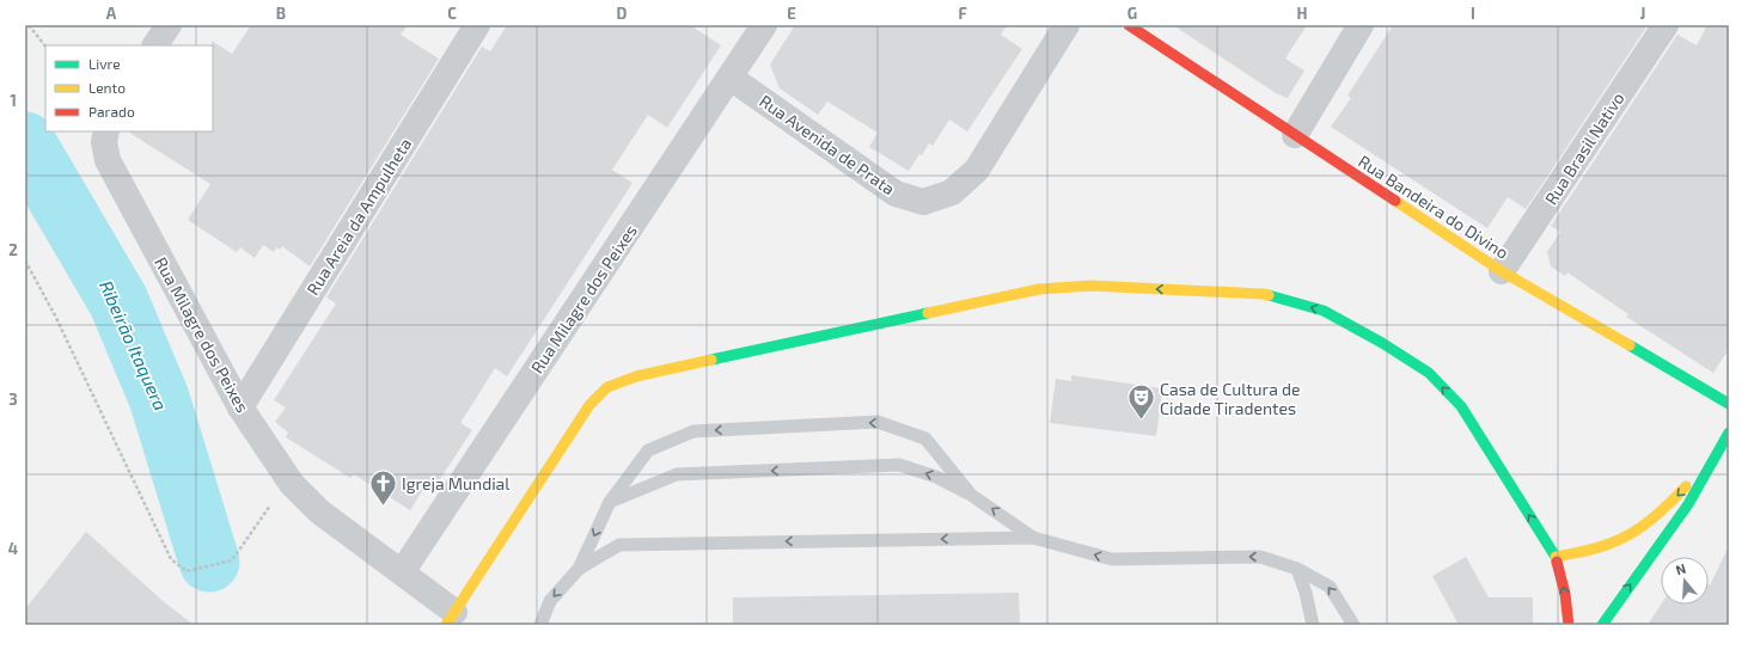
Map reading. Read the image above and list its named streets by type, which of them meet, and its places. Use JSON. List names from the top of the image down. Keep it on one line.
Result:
{"streets":{"street":["Rua Avenida de Prata","Rua Brasil Nativo","Rua Bandeira do Divino","Rua Areia da Ampulheta","Rua Milagre dos Peixes"]},"crossings":[["Rua Avenida de Prata","Rua Milagre dos Peixes"],["Rua Brasil Nativo","Rua Bandeira do Divino"],["Rua Areia da Ampulheta","Rua Milagre dos Peixes"]],"water":["Ribeirão Itaquera"],"places":{"theatre":["Casa de Cultura de Cidade Tiradentes"],"church":["Igreja Mundial"]},"legend":["Livre","Lento","Parado"],"north":"top","grid":{"columns":["A","B","C","D","E","F","G","H","I","J"],"rows":["1","2","3","4"]}}
